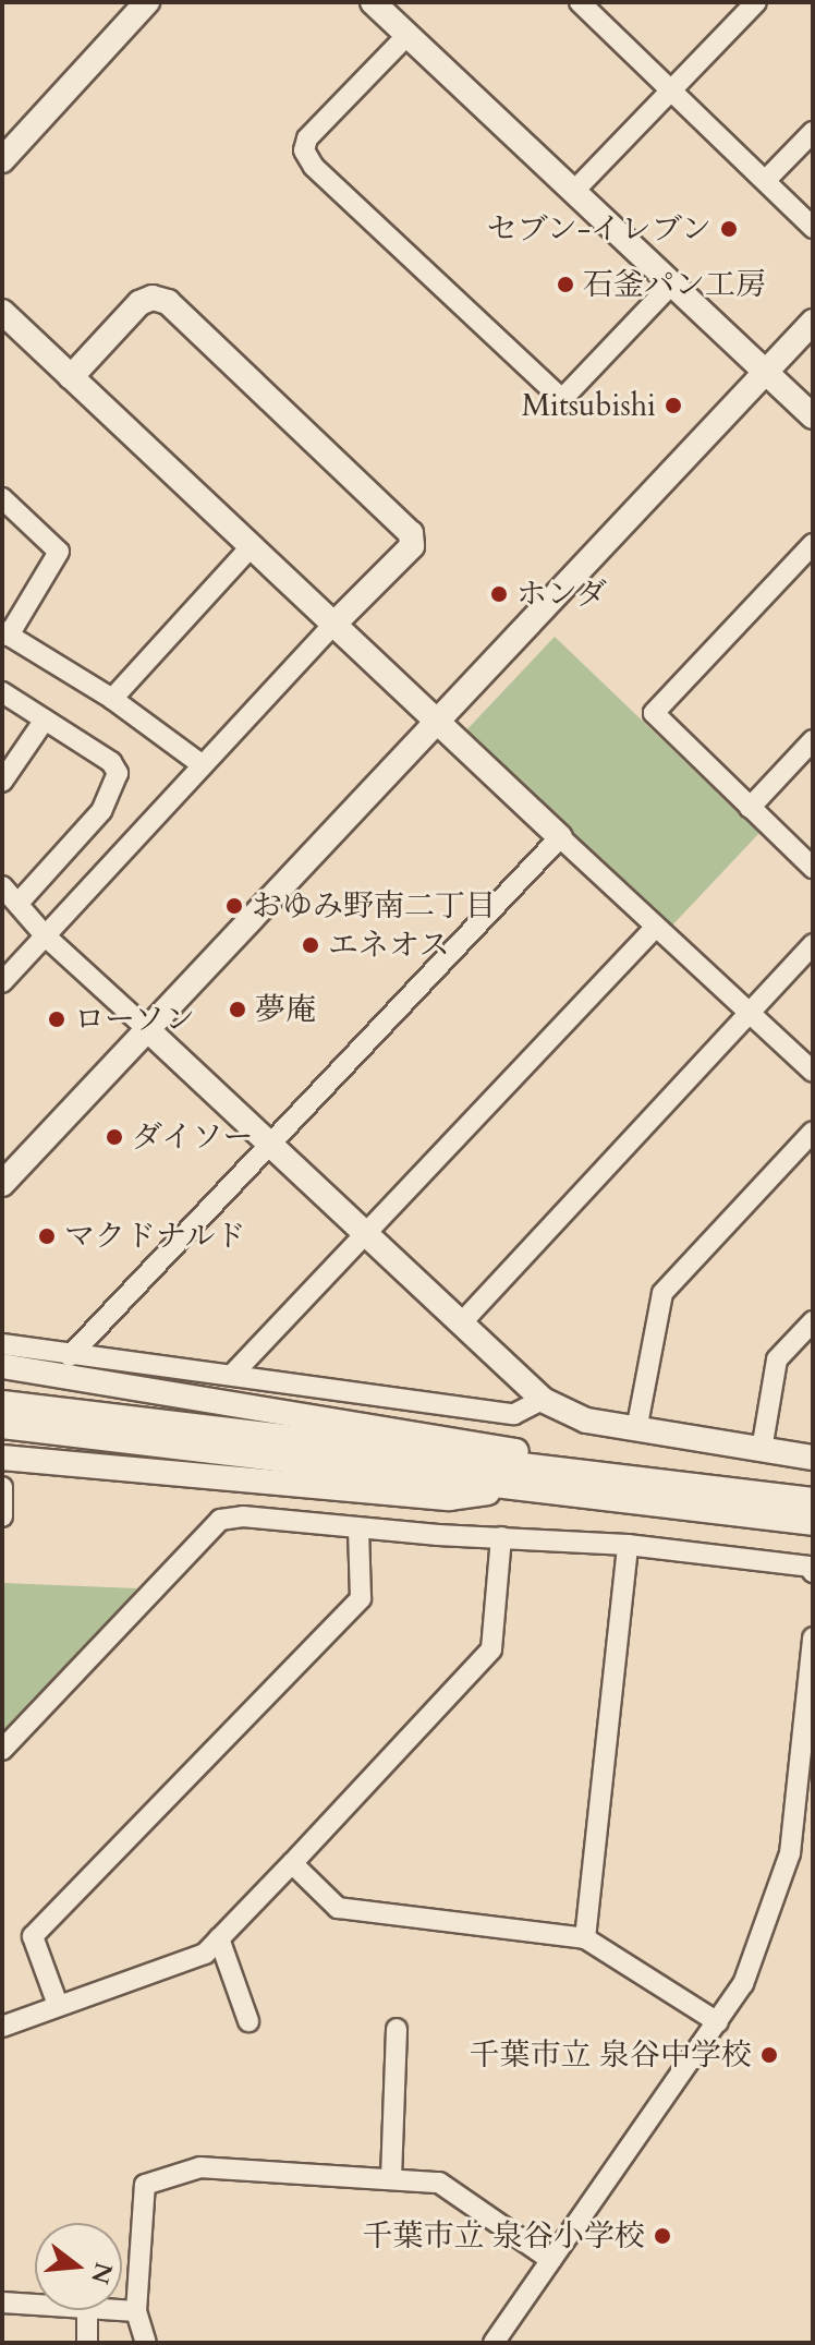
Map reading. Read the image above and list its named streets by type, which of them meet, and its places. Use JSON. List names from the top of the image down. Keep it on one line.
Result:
{"places":["セブン-イレブン","石釜パン工房","Mitsubishi","ホンダ","おゆみ野南二丁目","エネオス","夢庵","ローソン","ダイソー","マクドナルド","千葉市立 泉谷中学校","千葉市立 泉谷小学校"],"north":"right"}
